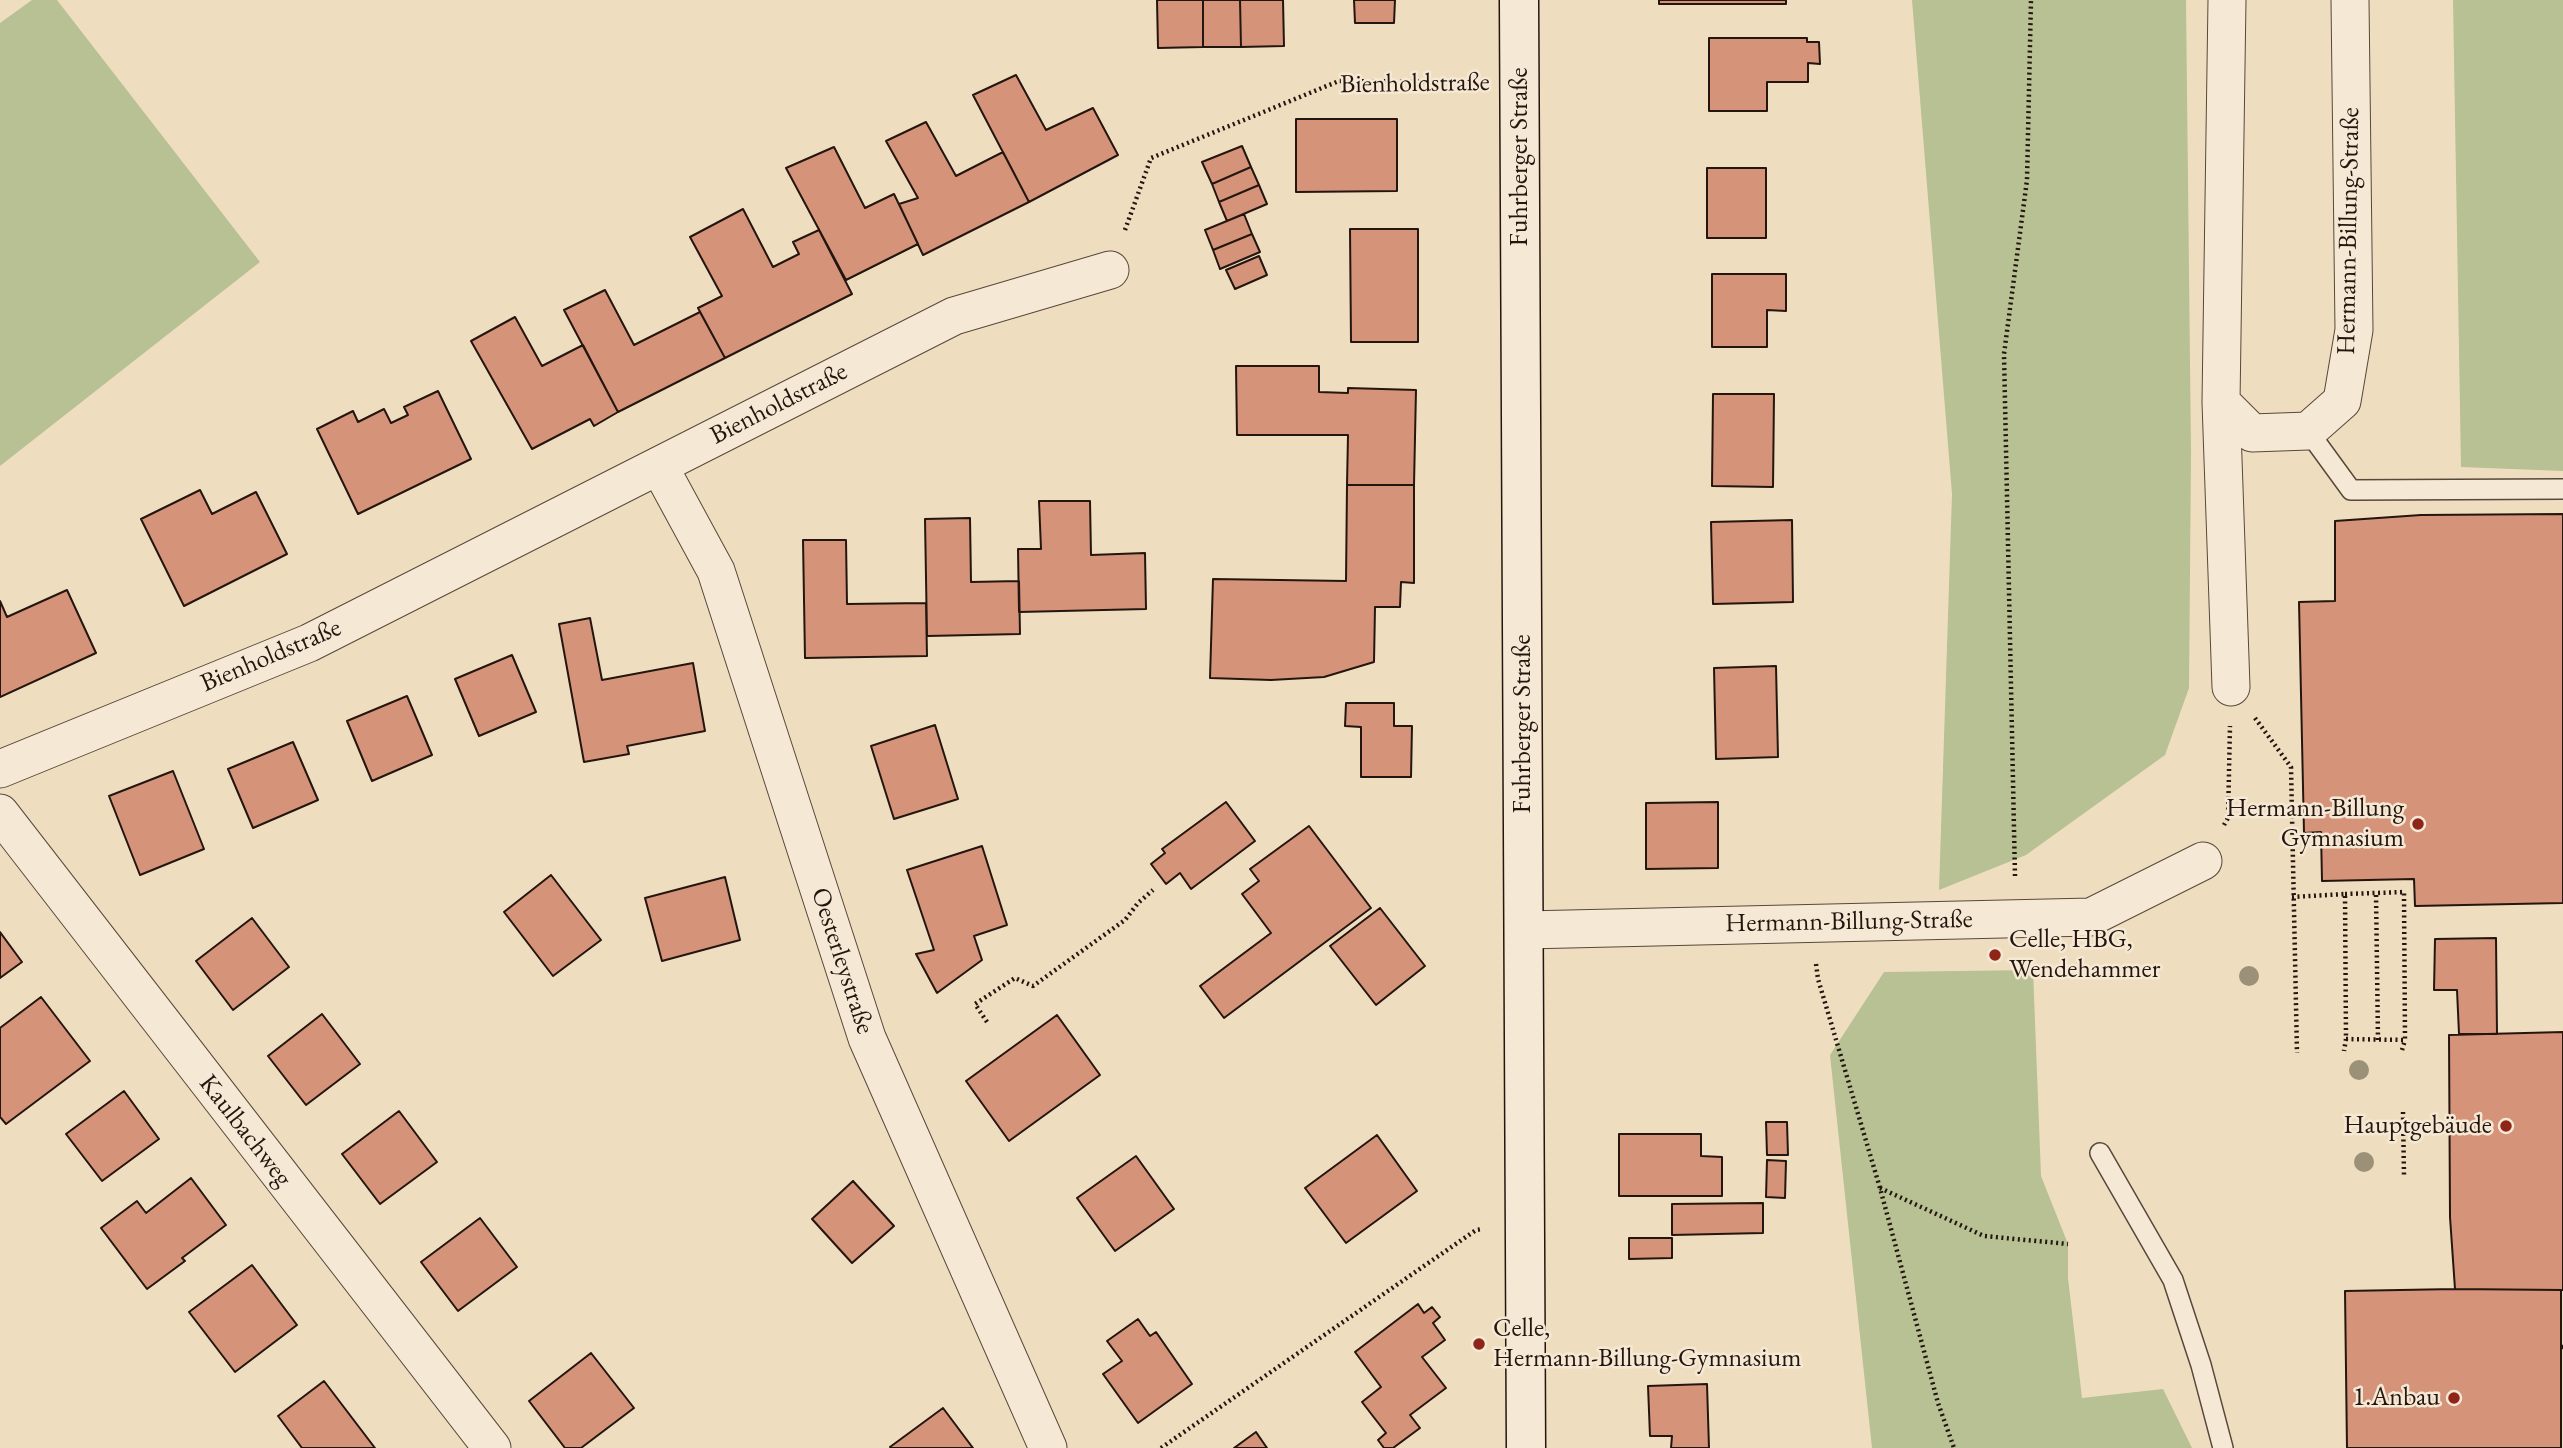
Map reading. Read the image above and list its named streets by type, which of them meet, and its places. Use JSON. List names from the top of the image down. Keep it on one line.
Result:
{"streets":{"main road":["Fuhrberger Straße"],"street":["Bienholdstraße","Hermann-Billung-Straße","Oesterleystraße","Kaulbachweg"]},"crossings":[["Bienholdstraße","Fuhrberger Straße"],["Bienholdstraße","Oesterleystraße"],["Fuhrberger Straße","Hermann-Billung-Straße"]],"places":["Hermann-Billung Gymnasium","Celle, HBG, Wendehammer","Hauptgebäude","Celle, Hermann-Billung-Gymnasium","1.Anbau"]}
